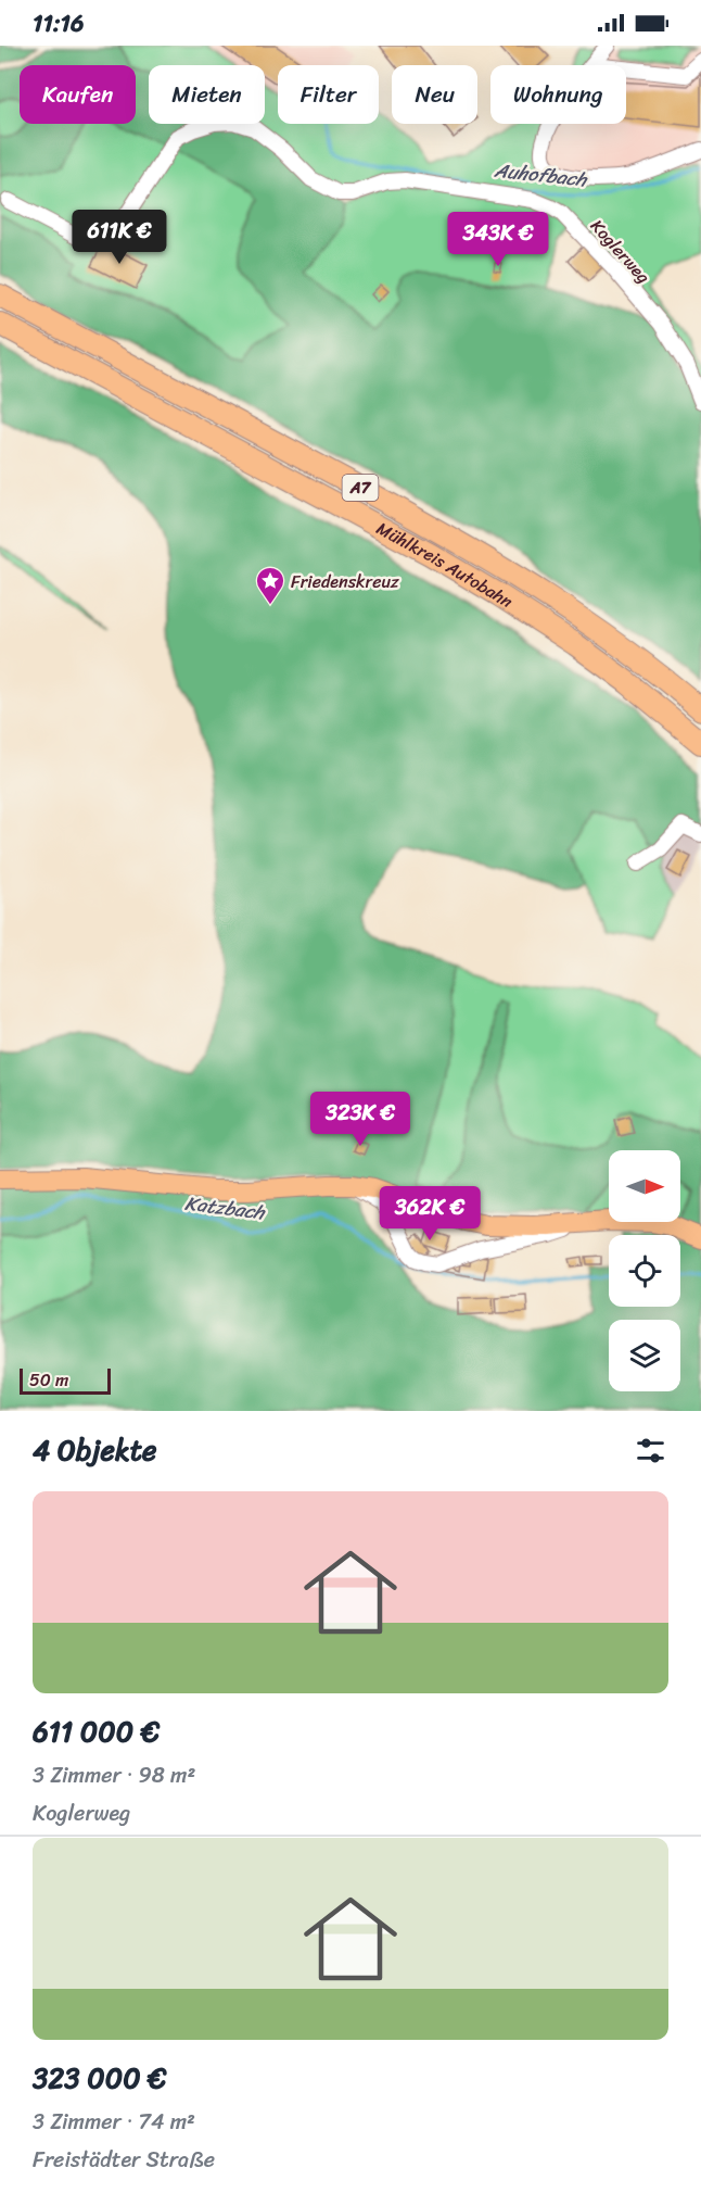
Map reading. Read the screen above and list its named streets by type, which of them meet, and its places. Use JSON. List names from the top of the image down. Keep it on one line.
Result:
{"streets":{"highway":["A7","Mühlkreis Autobahn"],"street":["Koglerweg"]},"water":["Auhofbach","Katzbach"],"places":{"place":["Friedenskreuz"]},"scale_bar":"50 m","north":"right","page":{"status":"11:16","chip":["Kaufen","Mieten","Filter","Neu","Wohnung"],"price":["611K €","343K €","323K €","362K €"],"scale":"50 m","heading":"4 Objekte","list":[{"name":"611 000 €","note":"3 Zimmer · 98 m² · Koglerweg"},{"name":"323 000 €","note":"3 Zimmer · 74 m² · Freistädter Straße"}]}}
